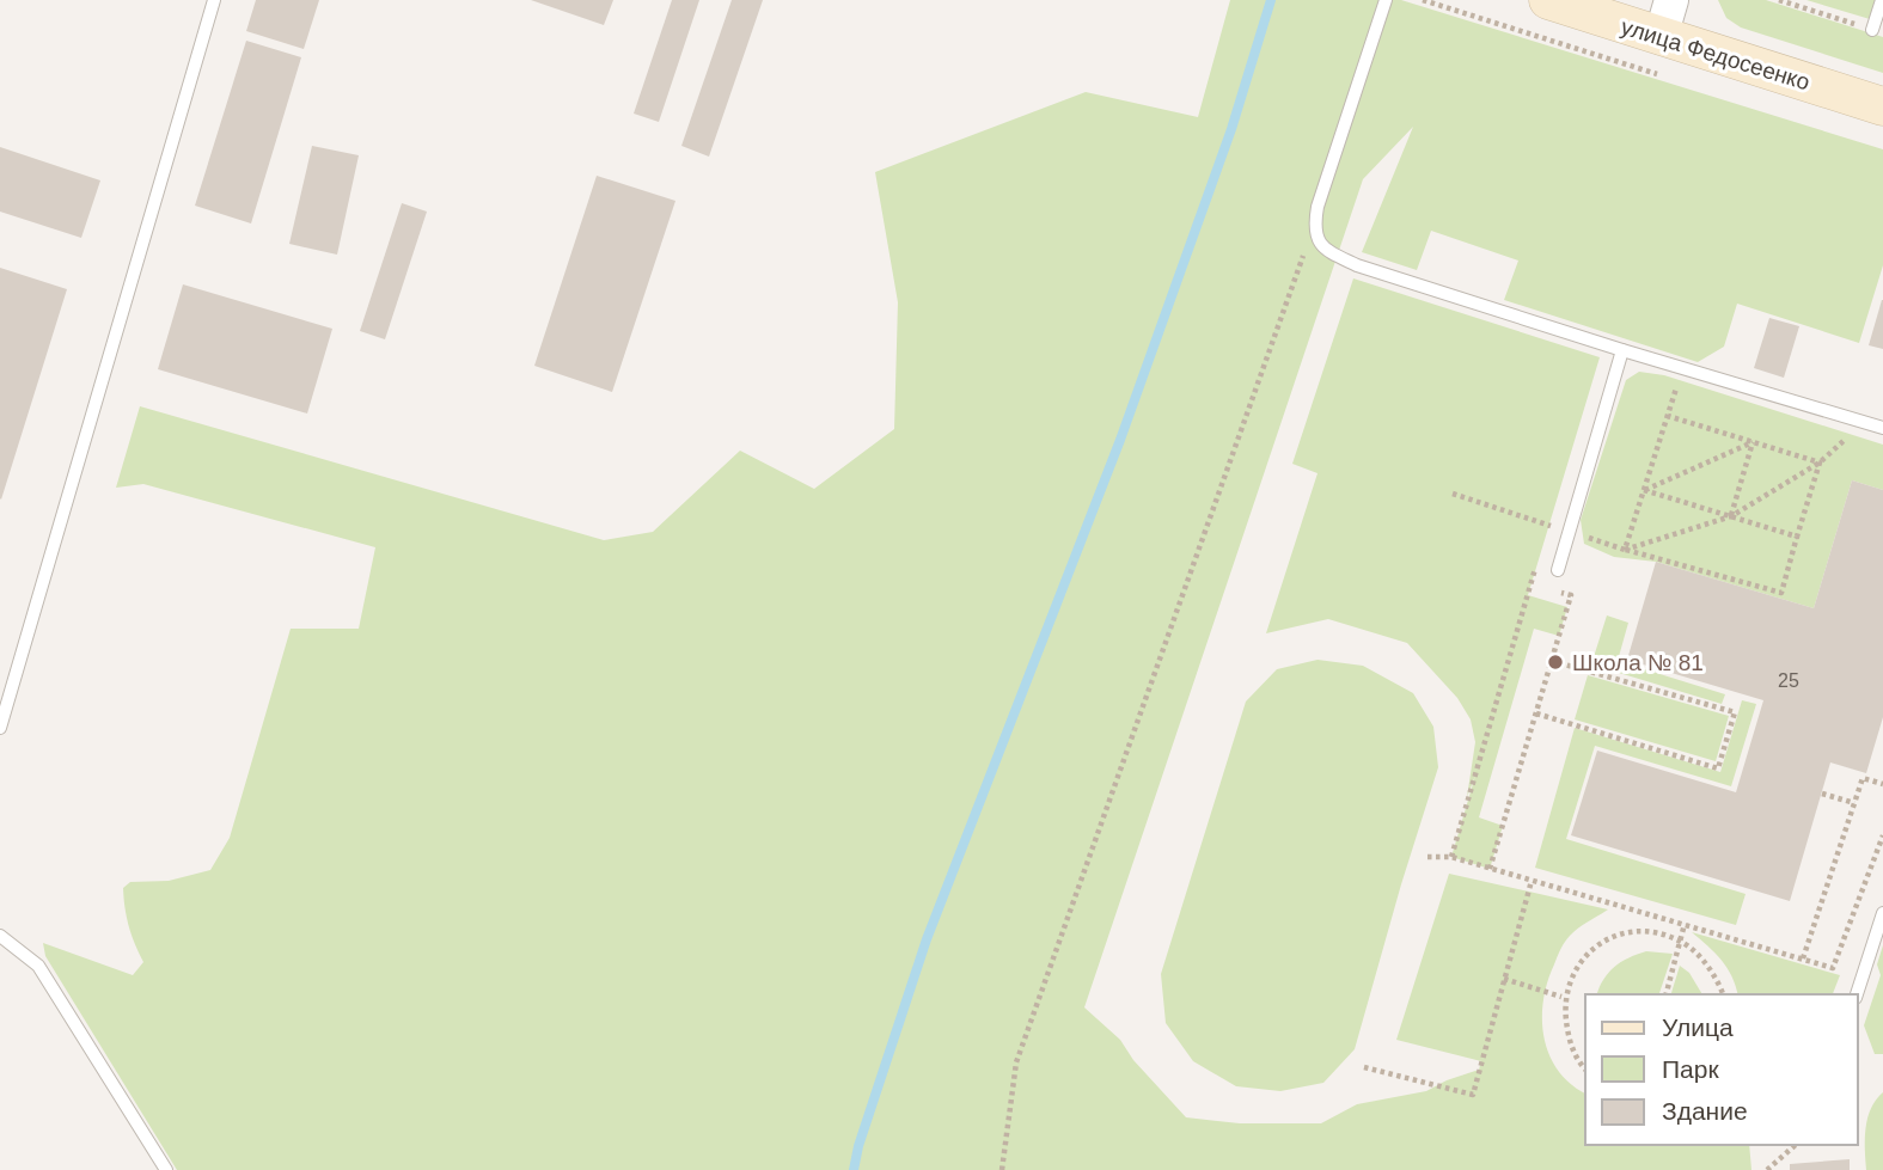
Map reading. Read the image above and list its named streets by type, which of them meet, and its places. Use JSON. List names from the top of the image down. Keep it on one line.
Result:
{"streets":{"main road":["улица Федосеенко"]},"places":["Школа № 81"],"house_numbers":["25"],"legend":["Улица","Парк","Здание"]}
